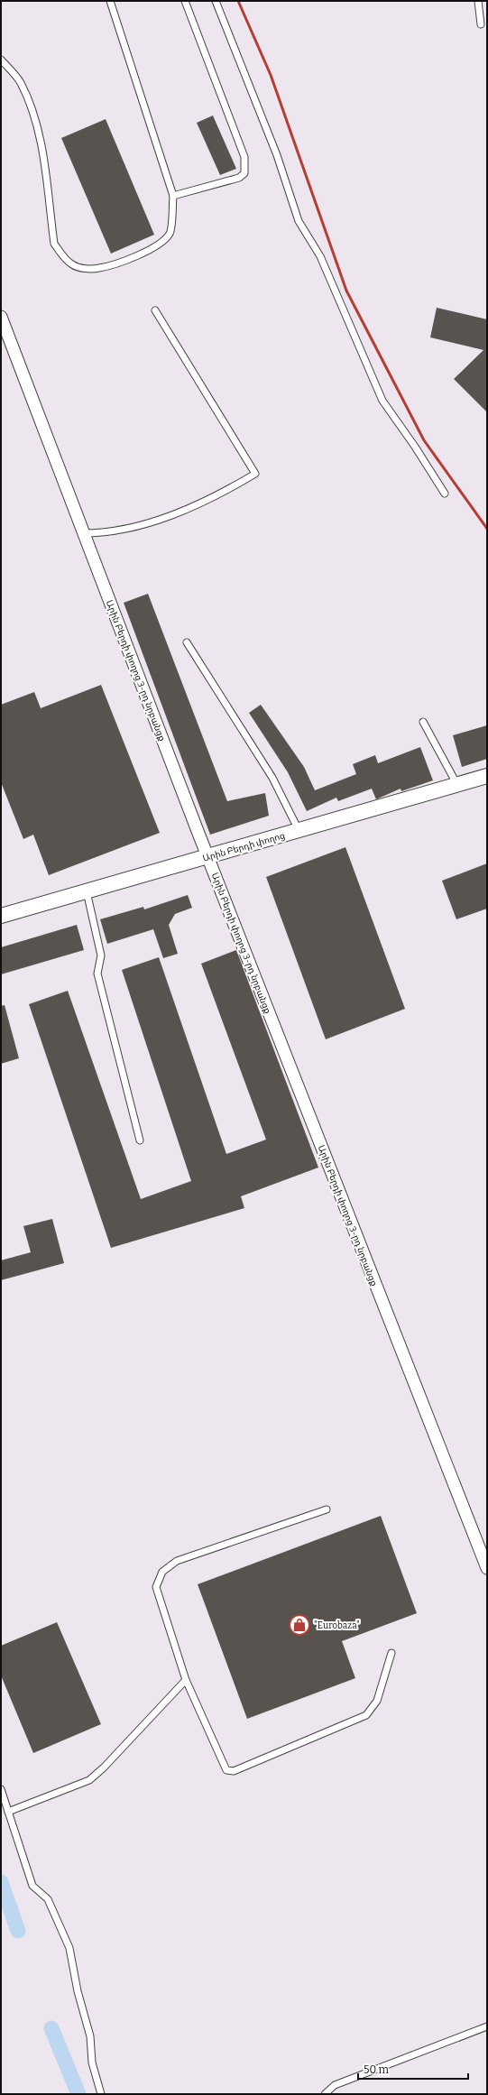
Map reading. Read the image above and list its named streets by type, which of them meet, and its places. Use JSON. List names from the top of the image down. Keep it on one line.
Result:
{"streets":{"street":["Արին Բերդի փողոց 3-րդ նրբանցք","Արին Բերդի փողոց"]},"crossings":[["Արին Բերդի փողոց 3-րդ նրբանցք","Արին Բերդի փողոց"]],"places":{"shop":["\"Eurobaza\""]},"scale_bar":"50 m"}
